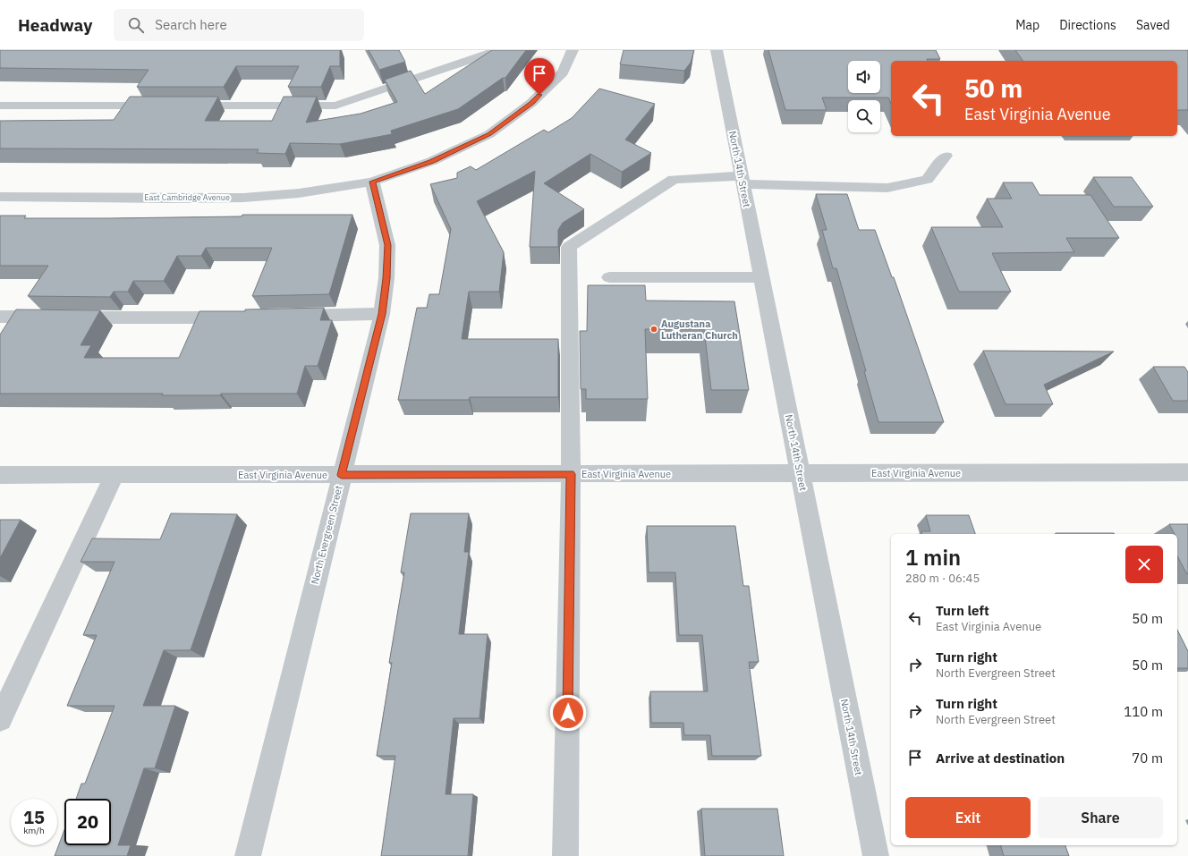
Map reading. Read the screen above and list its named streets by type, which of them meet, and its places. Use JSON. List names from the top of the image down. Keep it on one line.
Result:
{"streets":{"street":["North 14th Street","East Cambridge Avenue","East Virginia Avenue","North Evergreen Street"]},"crossings":[["North 14th Street","East Virginia Avenue"],["East Cambridge Avenue","North Evergreen Street"],["East Virginia Avenue","North Evergreen Street"]],"places":["Augustana Lutheran Church"],"page":{"header":"Headway","search":"Search here","nav":["Map","Directions","Saved"],"turn":["50 m","East Virginia Avenue"],"heading":["1 min","280 m · 06:45"],"list":[{"name":"Turn left","note":"East Virginia Avenue","value":"50 m"},{"name":"Turn right","note":"North Evergreen Street","value":"50 m"},{"name":"Turn right","note":"North Evergreen Street","value":"110 m"},{"name":"Arrive at destination","value":"70 m"}],"buttons":["Exit","Share"],"speed":"15 km/h","limit":"20"}}
